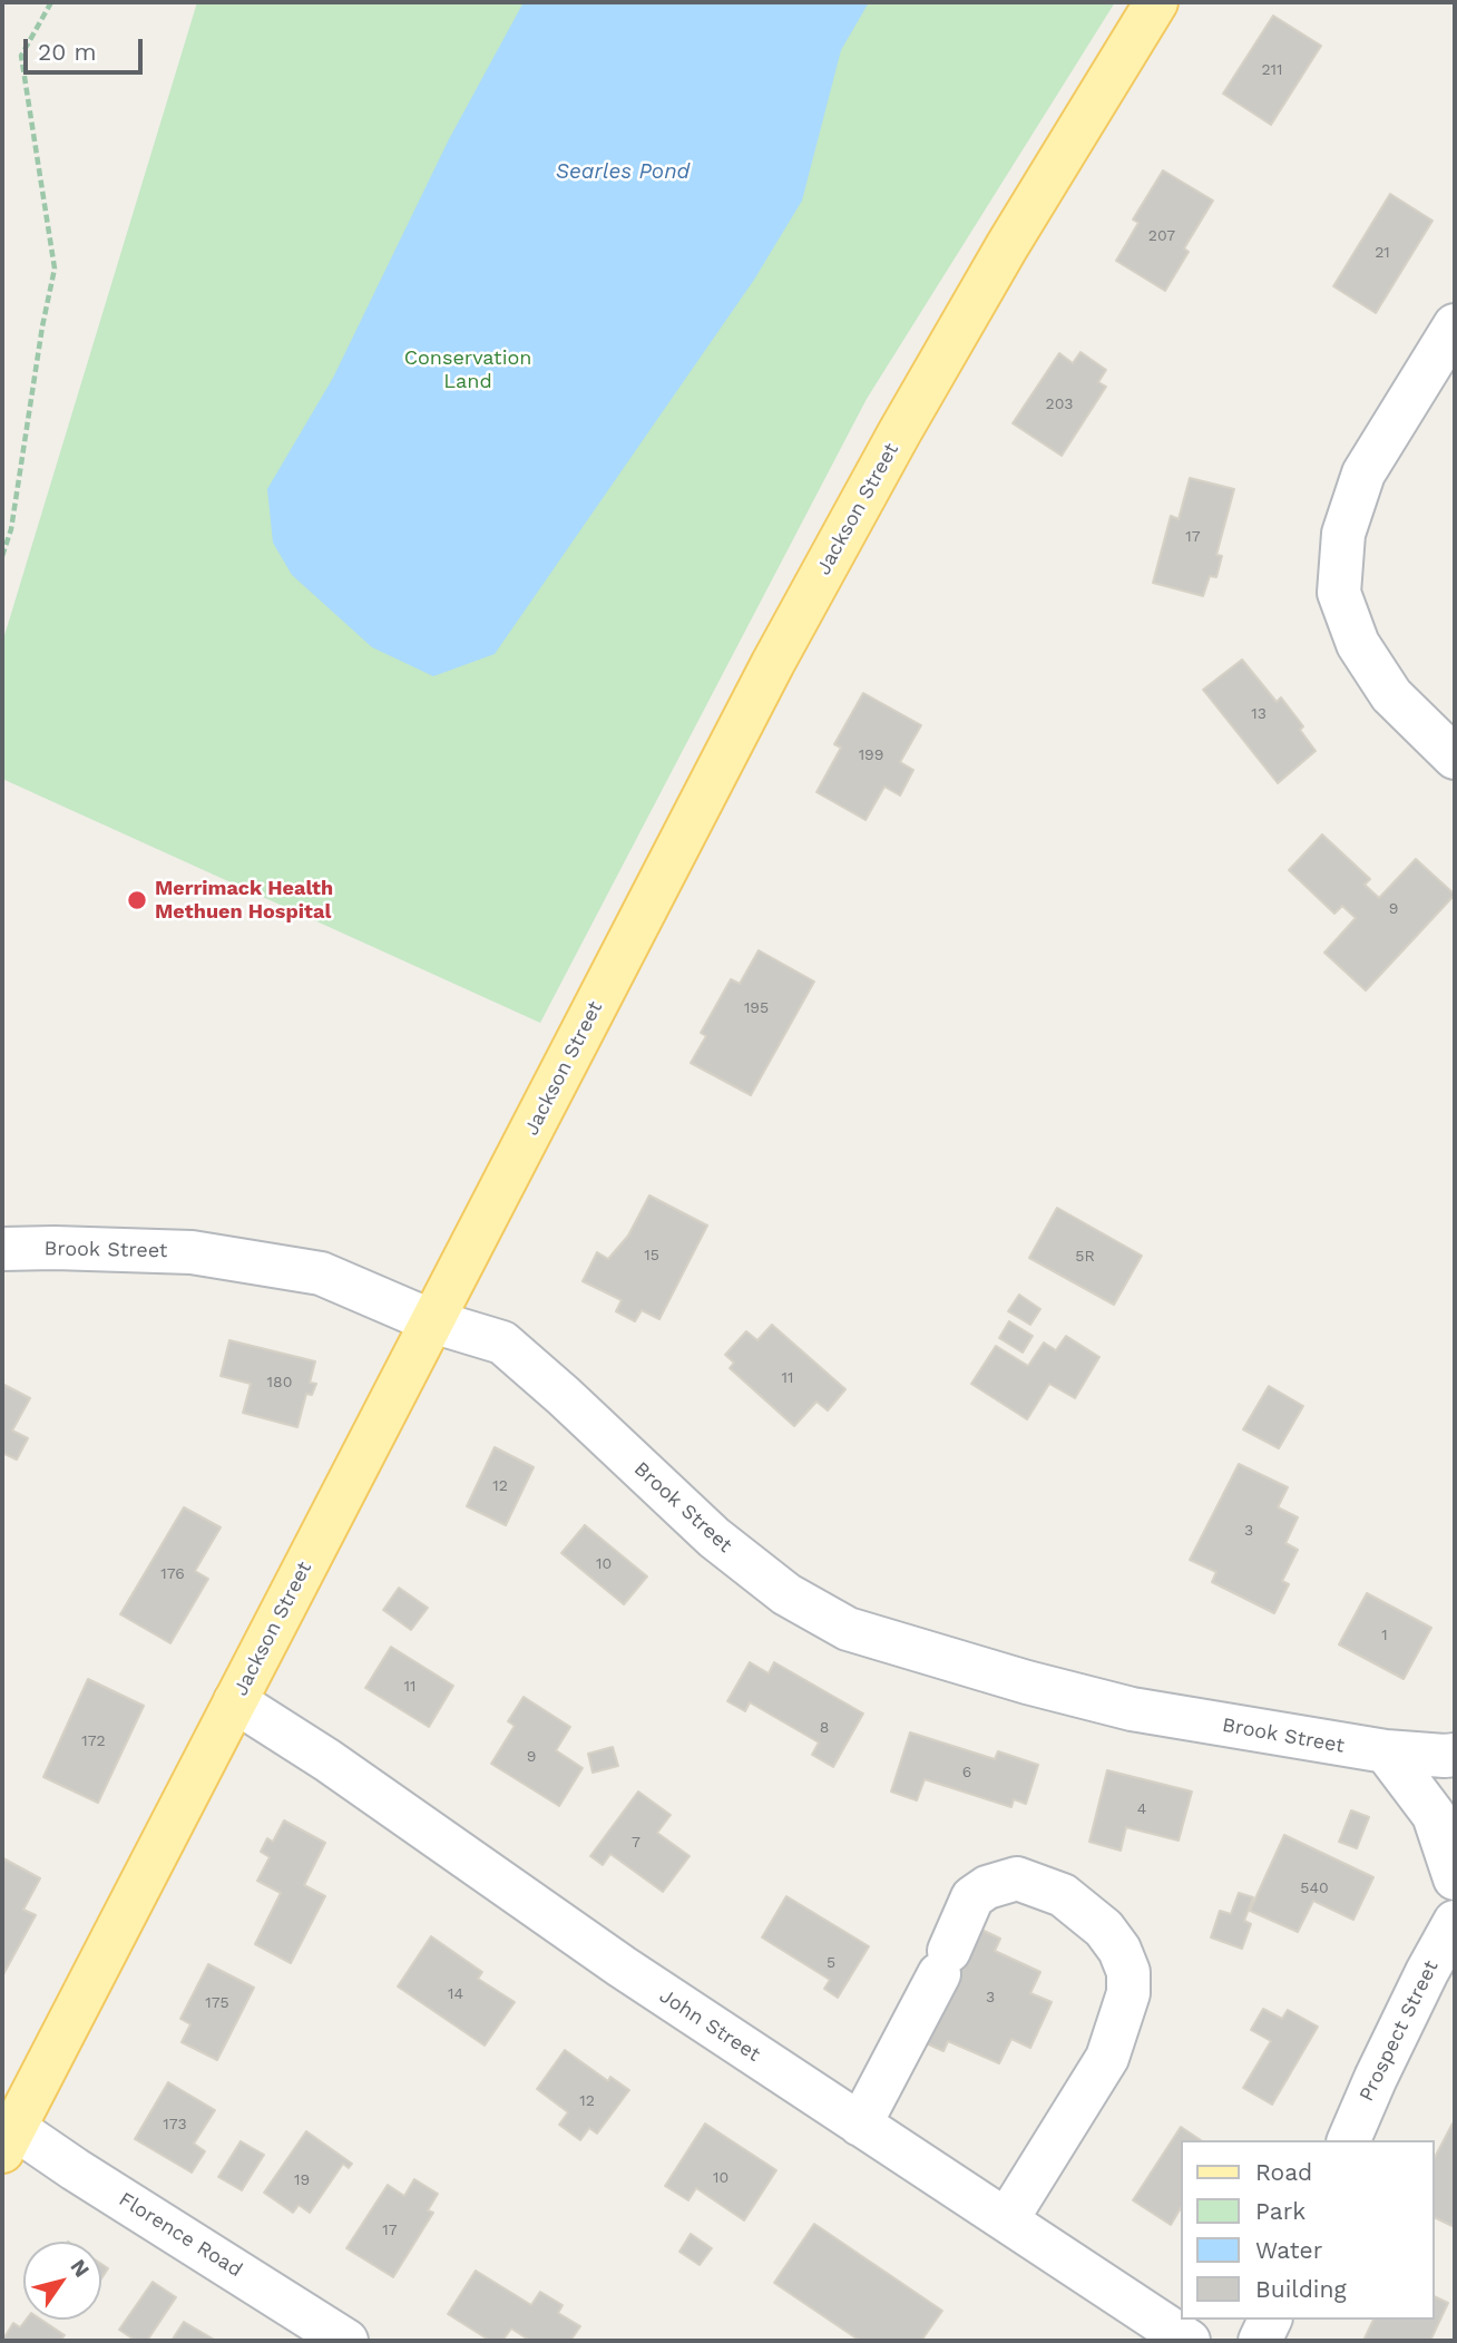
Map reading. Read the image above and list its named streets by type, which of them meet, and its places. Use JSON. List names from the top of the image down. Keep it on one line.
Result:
{"streets":{"main road":["Jackson Street"],"street":["Brook Street","John Street","Prospect Street","Florence Road"]},"crossings":[["Jackson Street","Brook Street"],["Jackson Street","John Street"],["Jackson Street","Florence Road"]],"water":["Searles Pond"],"parks":["Conservation Land"],"places":["Merrimack Health Methuen Hospital"],"house_numbers":["211","207","21","203","17","13","199","9","195","15","5R","11","180","12","3","10","176","1","11","8","172","9","6","4","7","540","5","14","3","175","12","173","10","19","17"],"legend":["Road","Park","Water","Building"],"scale_bar":"20 m","north":"top right"}
